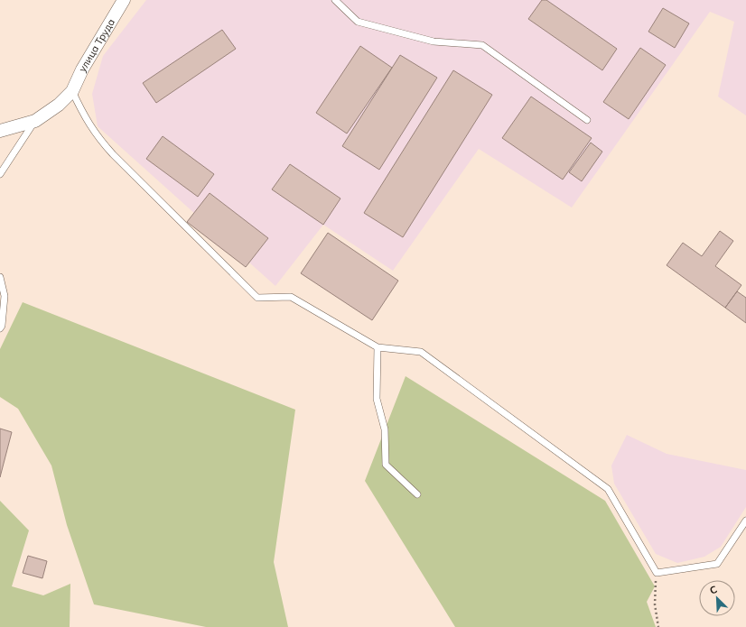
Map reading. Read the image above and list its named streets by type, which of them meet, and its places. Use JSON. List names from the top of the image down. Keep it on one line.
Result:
{"streets":{"street":["улица Труда"]},"north":"top left"}
